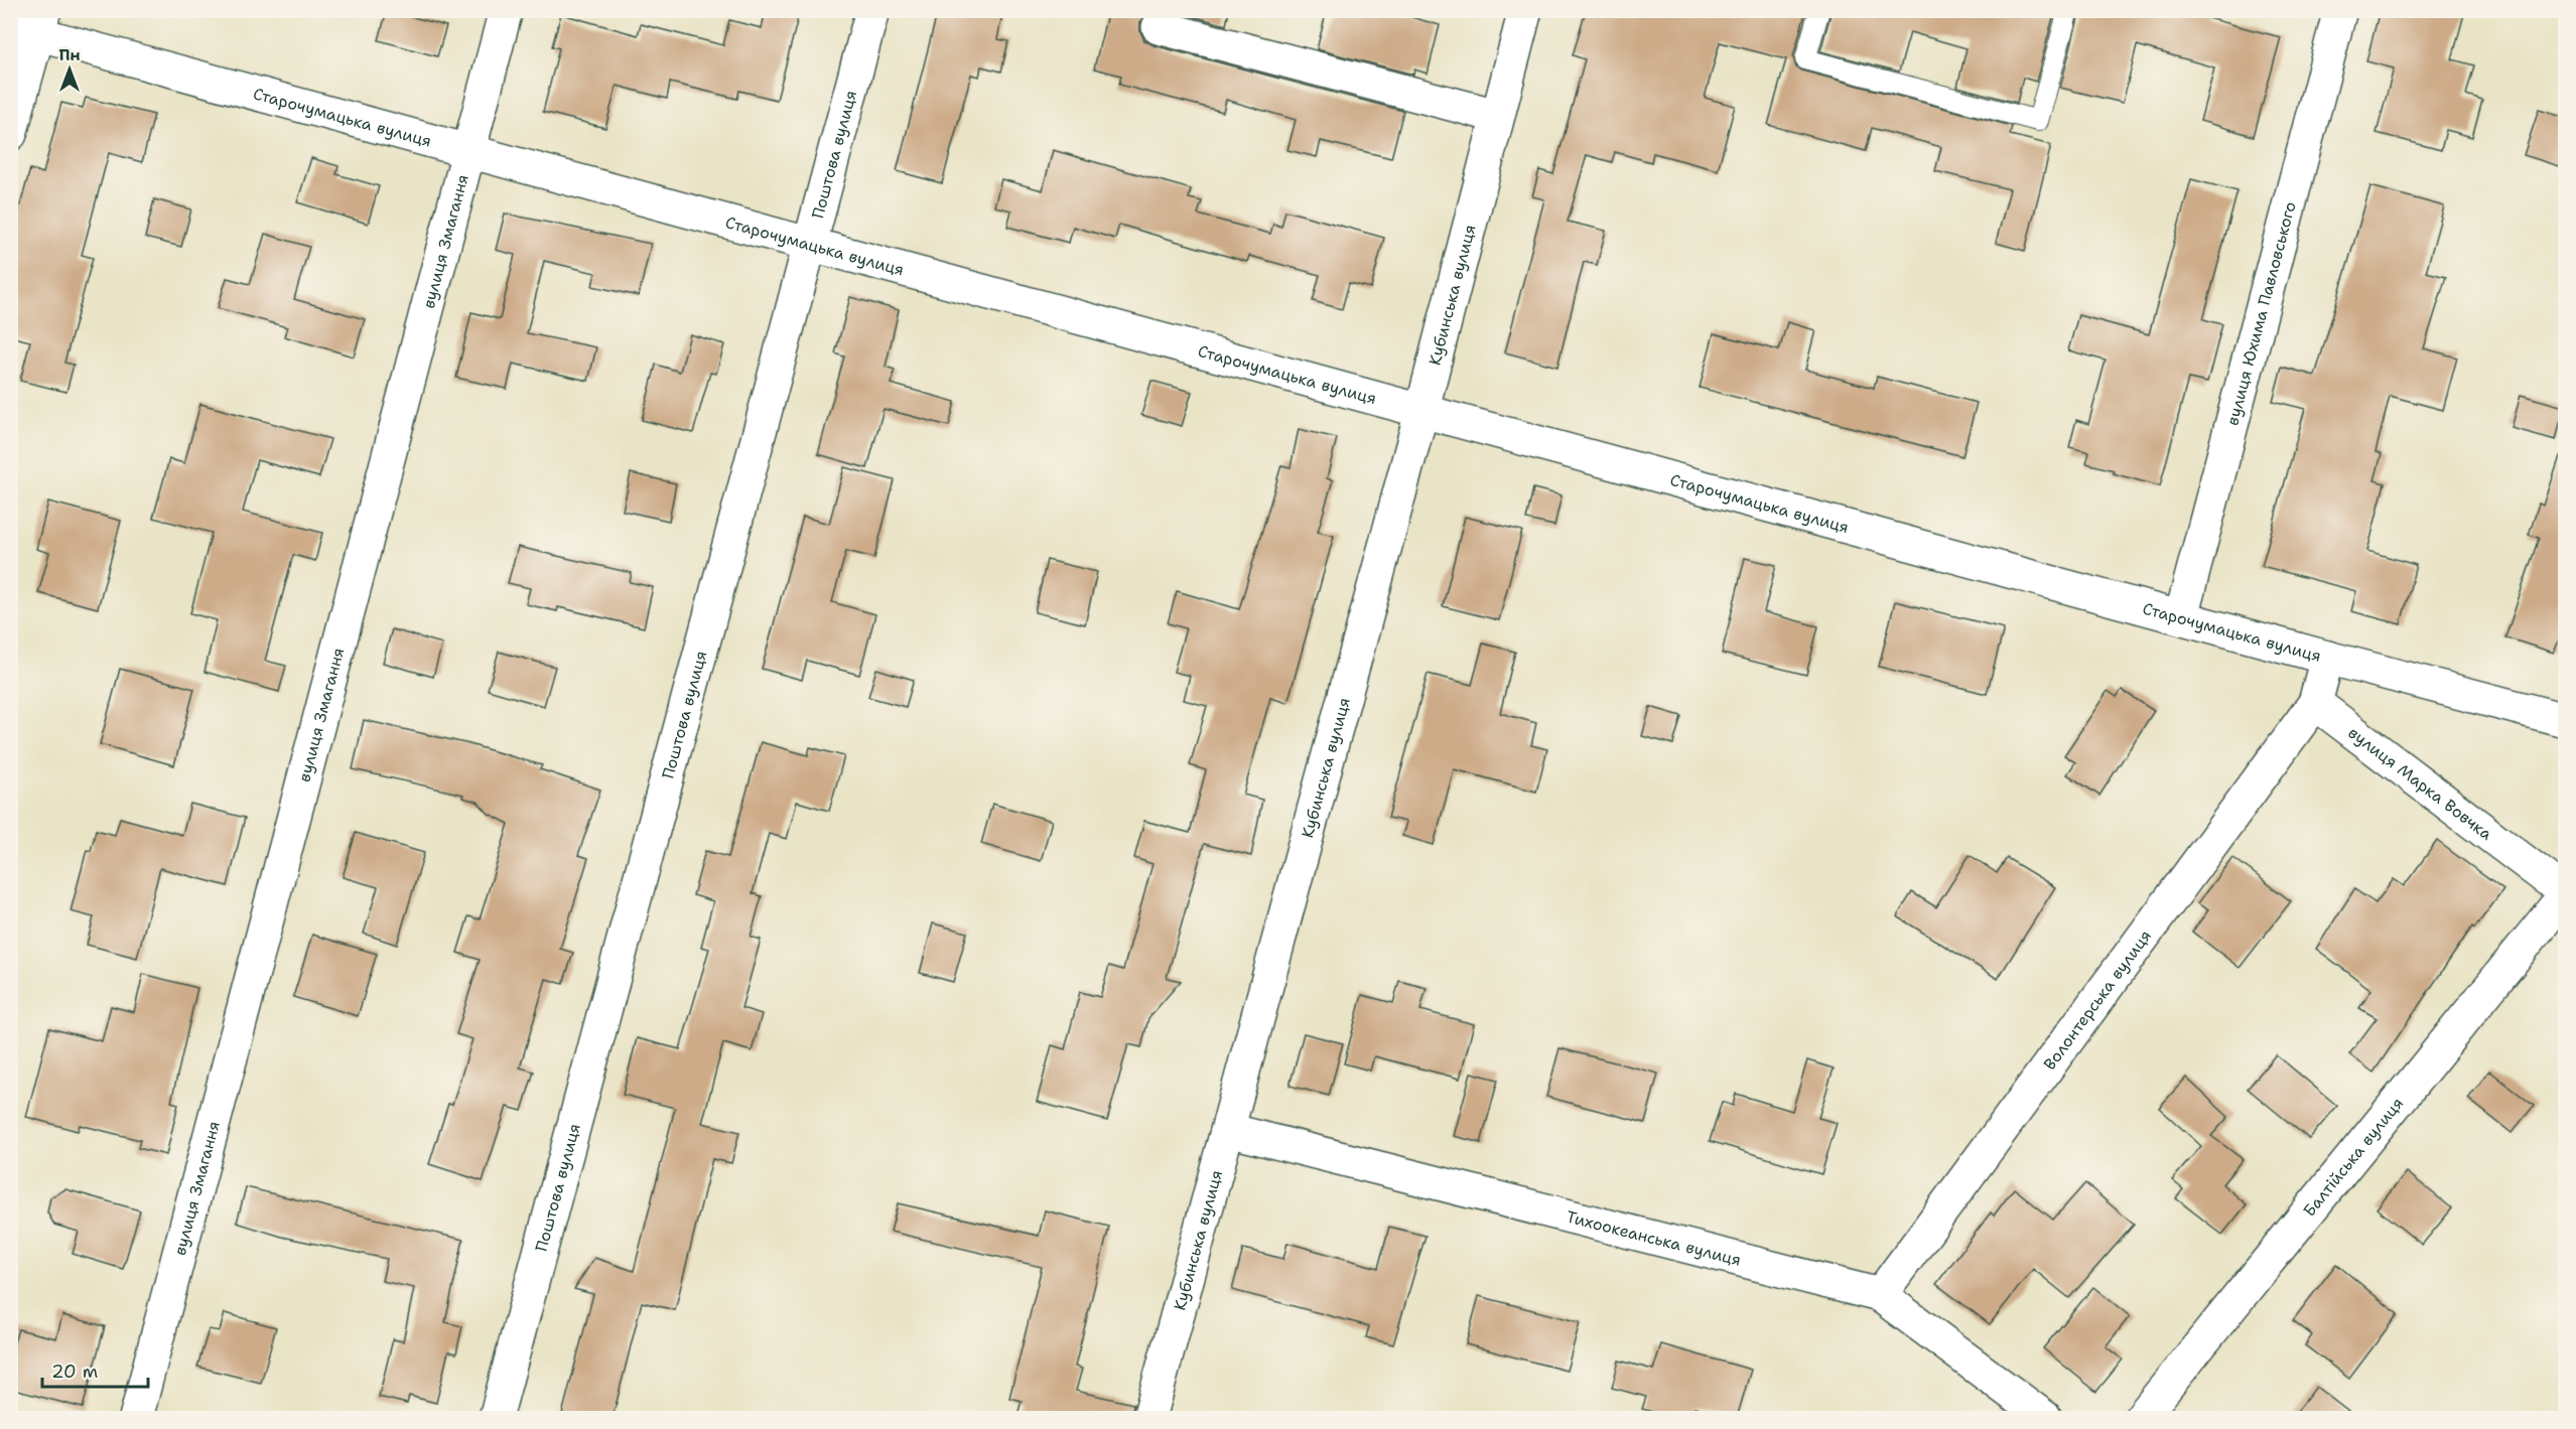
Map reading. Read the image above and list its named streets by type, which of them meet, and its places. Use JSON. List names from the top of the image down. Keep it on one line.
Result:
{"streets":{"street":["Старочумацька вулиця","Поштова вулиця","вулиця Змагання","Кубинська вулиця","вулиця Юхима Павловського","вулиця Марка Вовчка","Волонтерська вулиця","Балтійська вулиця","Тихоокеанська вулиця"]},"crossings":[["Старочумацька вулиця","Поштова вулиця"],["Старочумацька вулиця","вулиця Змагання"],["Старочумацька вулиця","Кубинська вулиця"],["Старочумацька вулиця","вулиця Юхима Павловського"],["Кубинська вулиця","Тихоокеанська вулиця"],["вулиця Марка Вовчка","Волонтерська вулиця"],["вулиця Марка Вовчка","Балтійська вулиця"],["Волонтерська вулиця","Тихоокеанська вулиця"]],"scale_bar":"20 m","north":"top"}
